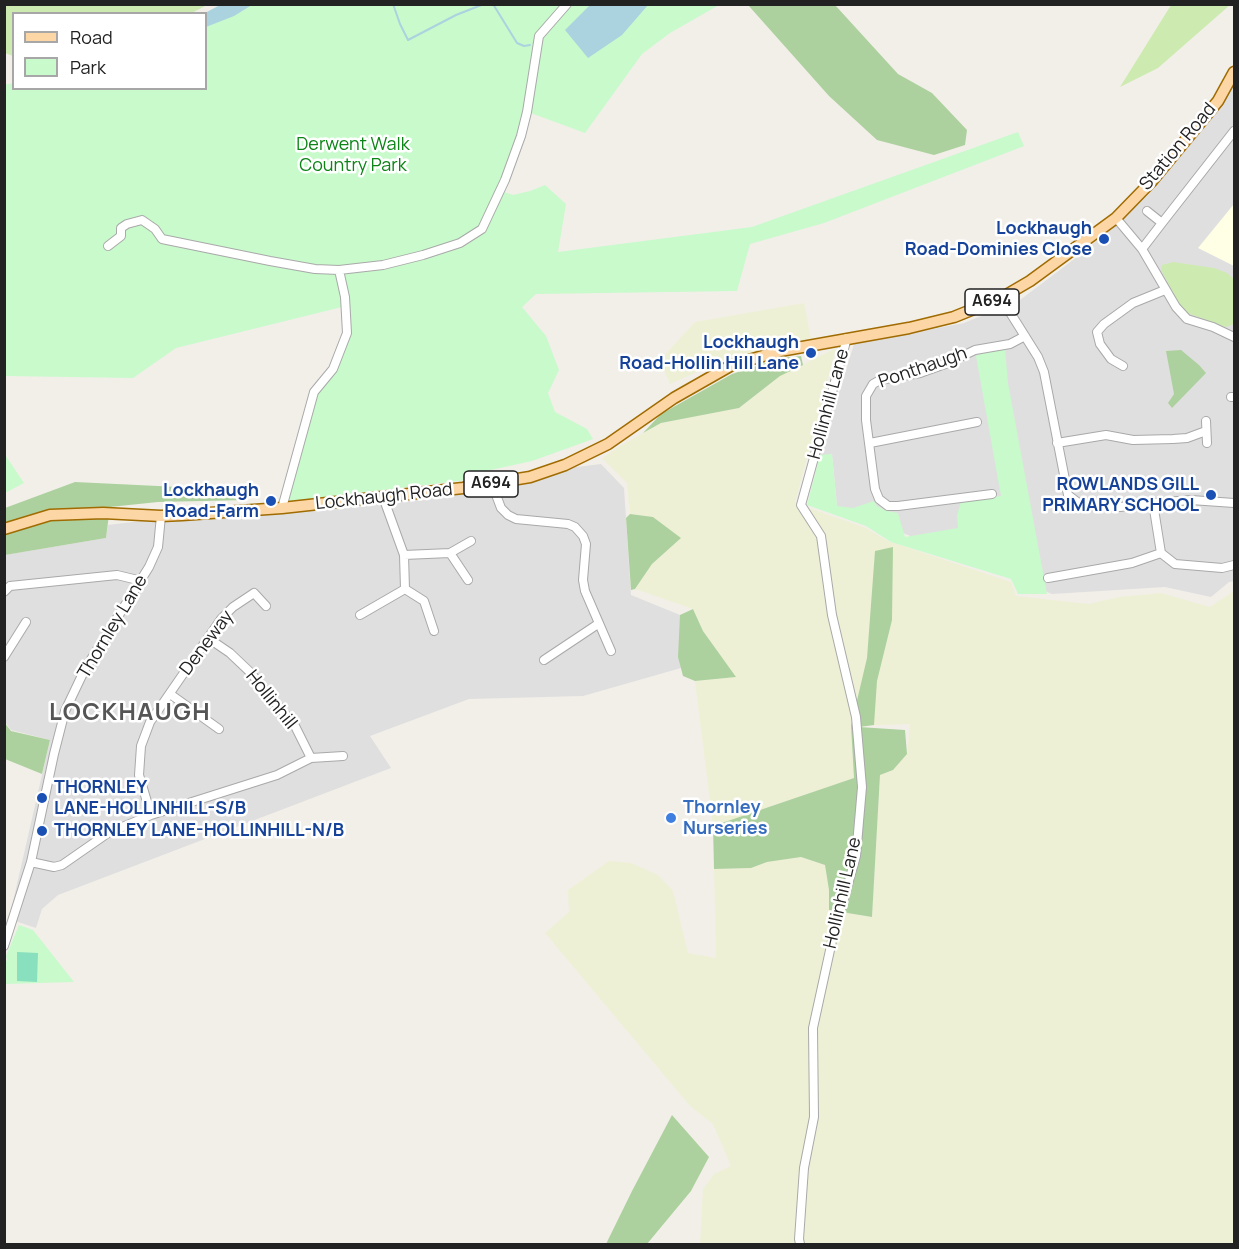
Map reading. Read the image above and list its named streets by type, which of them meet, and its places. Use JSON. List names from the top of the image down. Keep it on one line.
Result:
{"streets":{"main road":["Station Road","A694","Lockhaugh Road"],"street":["Ponthaugh","Hollinhill Lane","Thornley Lane","Deneway","Hollinhill"]},"crossings":[["Station Road","A694"],["A694","Hollinhill Lane"],["A694","Lockhaugh Road"],["Hollinhill Lane","Lockhaugh Road"],["Lockhaugh Road","Thornley Lane"],["Deneway","Hollinhill"]],"districts":["LOCKHAUGH"],"parks":["Derwent Walk Country Park"],"places":["Lockhaugh Road-Dominies Close","Lockhaugh Road-Hollin Hill Lane","ROWLANDS GILL PRIMARY SCHOOL","Lockhaugh Road-Farm","THORNLEY LANE-HOLLINHILL-S/B","Thornley Nurseries","THORNLEY LANE-HOLLINHILL-N/B"],"legend":["Road","Park"]}
